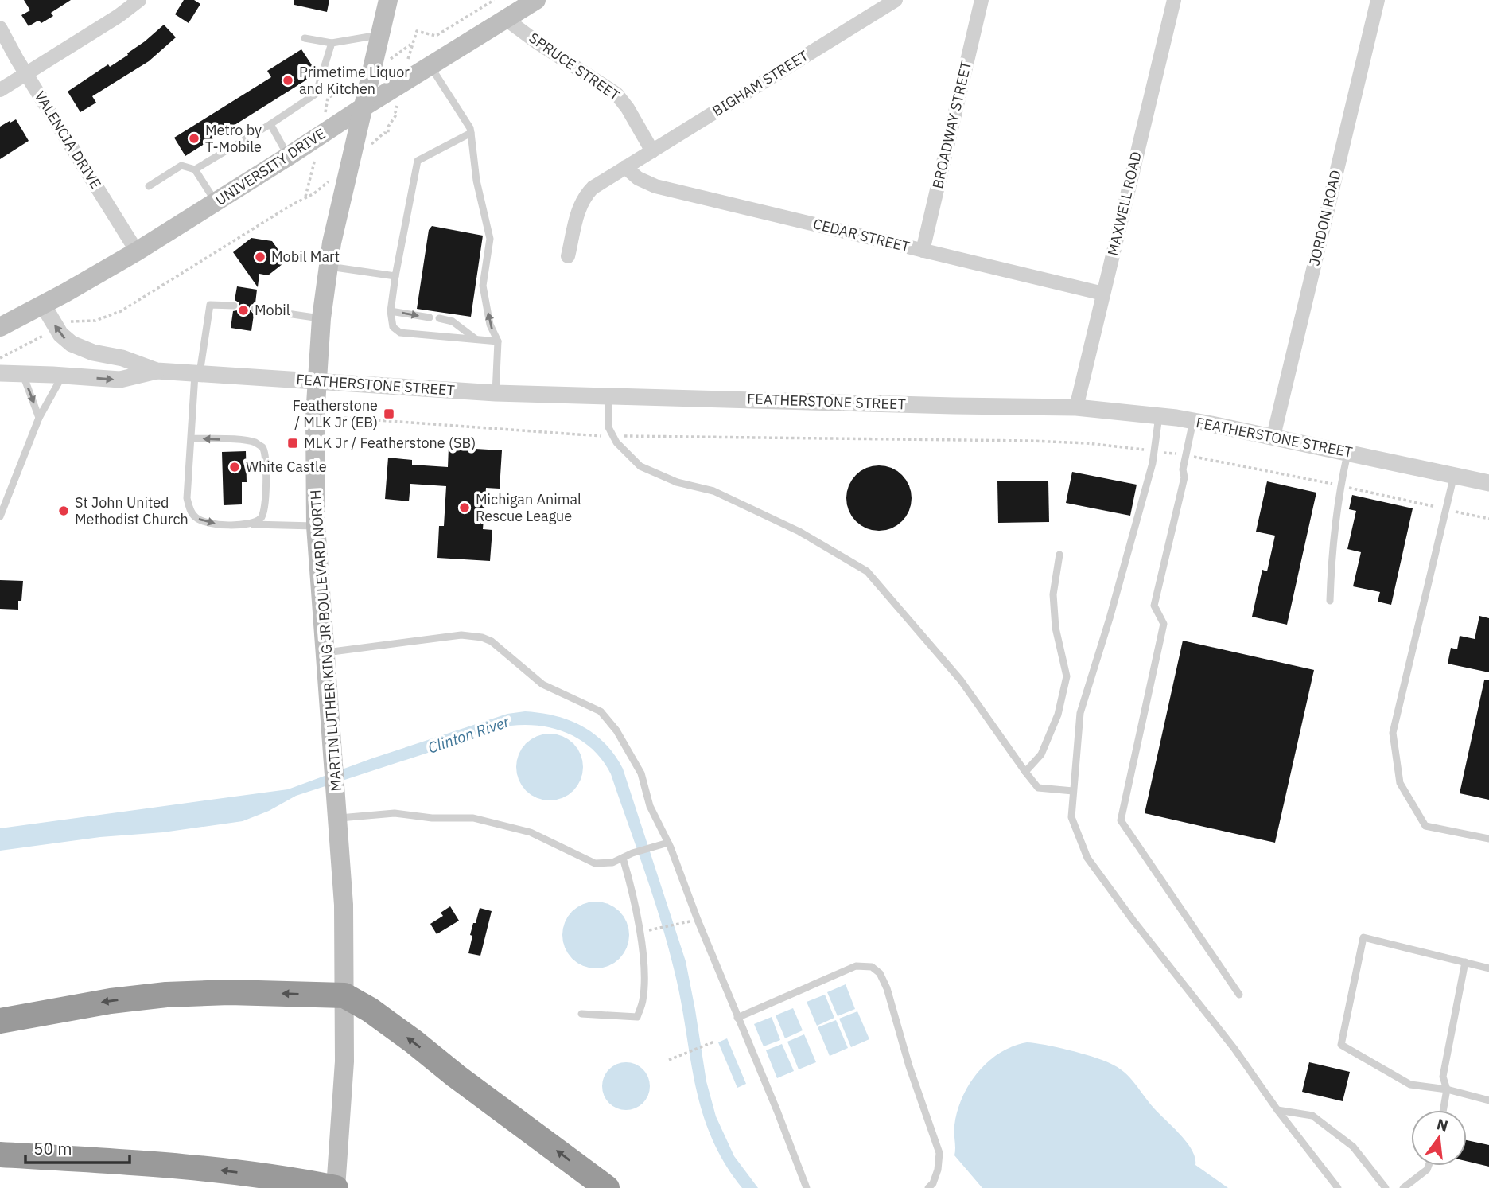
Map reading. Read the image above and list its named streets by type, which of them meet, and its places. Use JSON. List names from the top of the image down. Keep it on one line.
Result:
{"streets":{"main road":["UNIVERSITY DRIVE","MARTIN LUTHER KING JR BOULEVARD NORTH"],"street":["SPRUCE STREET","BIGHAM STREET","BROADWAY STREET","VALENCIA DRIVE","MAXWELL ROAD","JORDON ROAD","CEDAR STREET","FEATHERSTONE STREET"]},"crossings":[["SPRUCE STREET","BIGHAM STREET"],["SPRUCE STREET","UNIVERSITY DRIVE"],["BIGHAM STREET","CEDAR STREET"],["BROADWAY STREET","CEDAR STREET"],["VALENCIA DRIVE","UNIVERSITY DRIVE"],["UNIVERSITY DRIVE","FEATHERSTONE STREET"],["UNIVERSITY DRIVE","MARTIN LUTHER KING JR BOULEVARD NORTH"],["MAXWELL ROAD","CEDAR STREET"],["MAXWELL ROAD","FEATHERSTONE STREET"],["JORDON ROAD","FEATHERSTONE STREET"],["FEATHERSTONE STREET","MARTIN LUTHER KING JR BOULEVARD NORTH"]],"water":["Clinton River"],"places":{"other":["Primetime Liquor and Kitchen","Metro by T-Mobile","Mobil Mart","Mobil","White Castle","Michigan Animal Rescue League","St John United Methodist Church"],"transit":["Featherstone / MLK Jr (EB)","MLK Jr / Featherstone (SB)"]},"scale_bar":"50 m","north":"top"}
